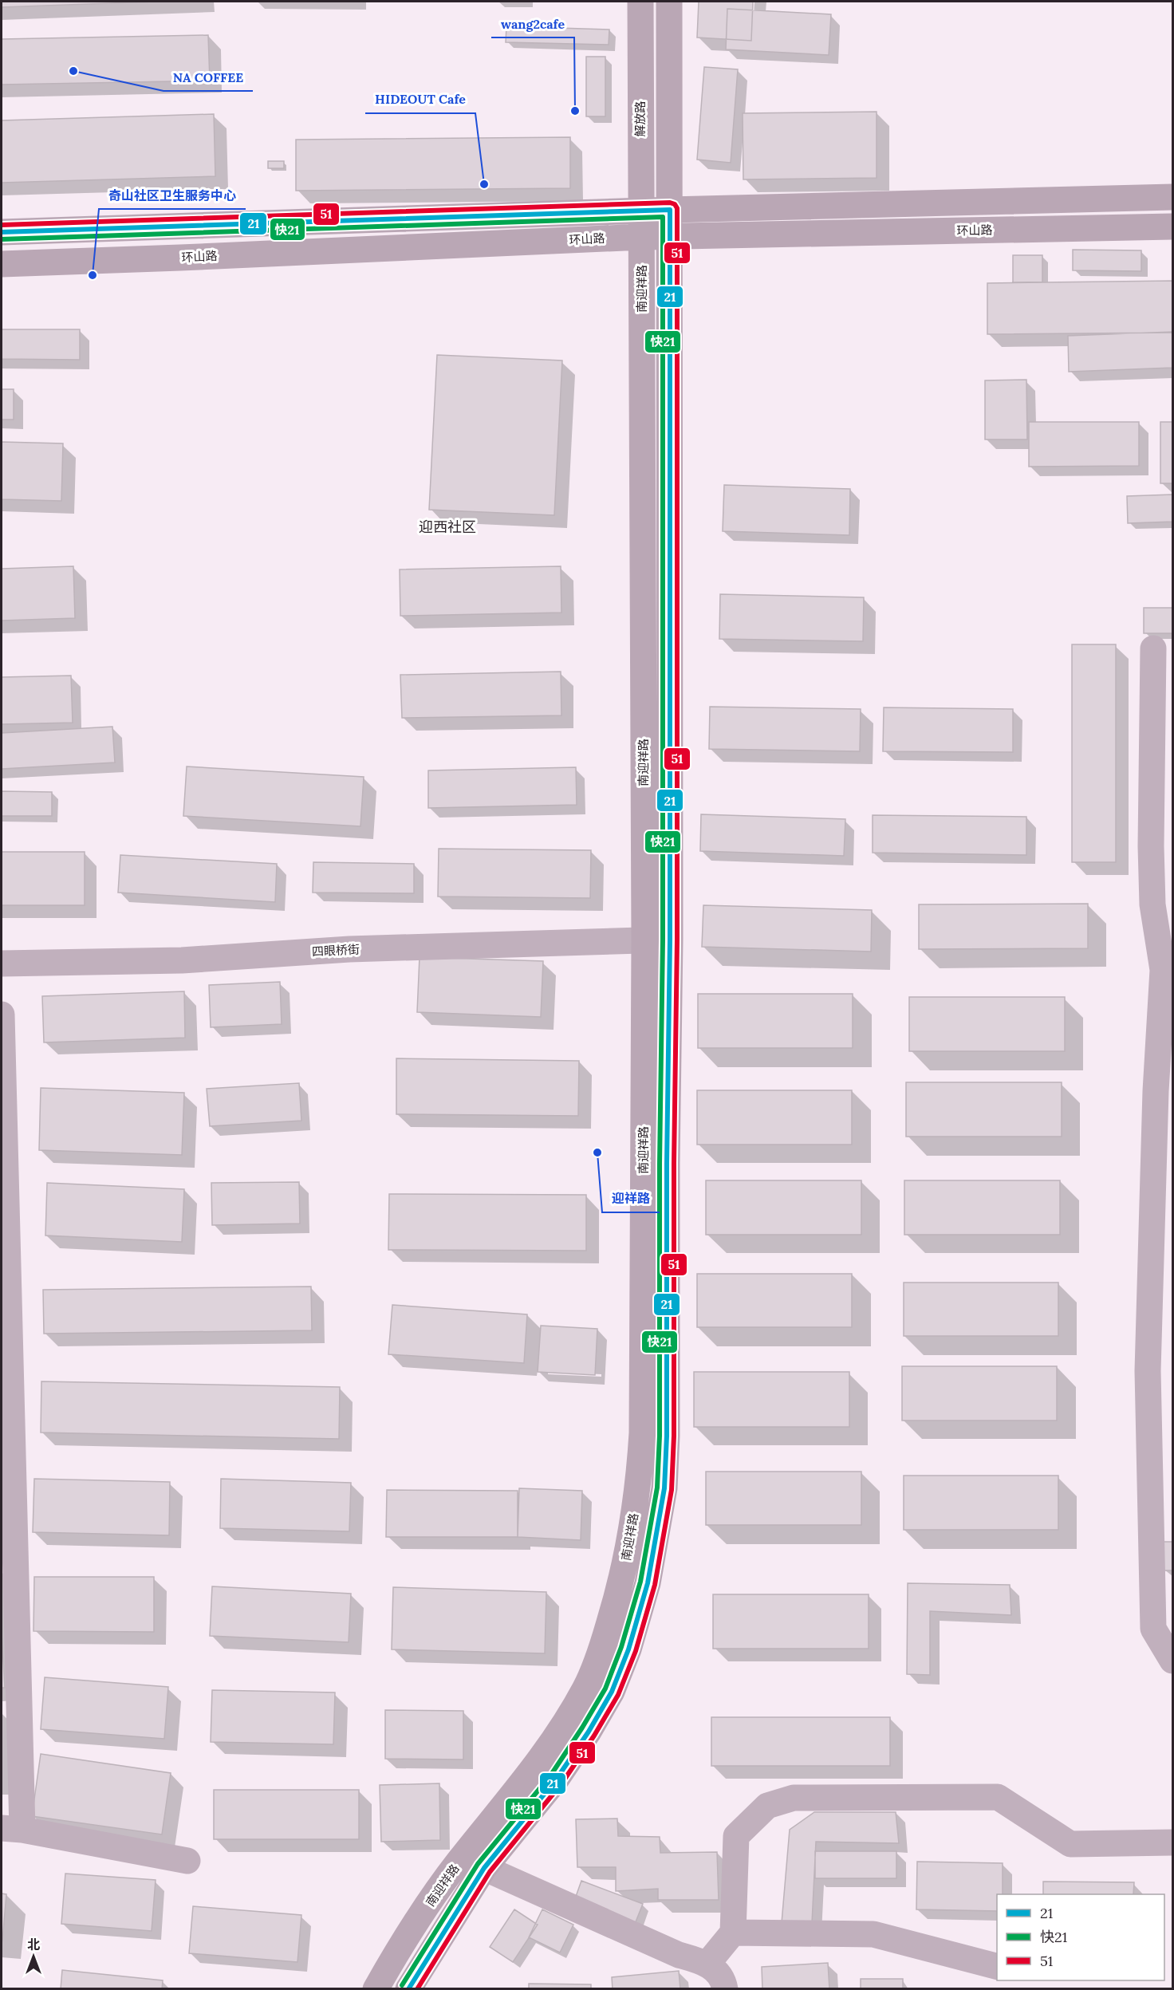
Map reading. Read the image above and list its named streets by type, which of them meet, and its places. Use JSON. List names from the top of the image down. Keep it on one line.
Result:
{"streets":{"main road":["解放路","环山路","南迎祥路"],"street":["四眼桥街"]},"crossings":[["解放路","环山路"],["解放路","南迎祥路"],["环山路","南迎祥路"],["南迎祥路","四眼桥街"]],"districts":["迎西社区"],"places":["NA COFFEE","wang2cafe","HIDEOUT Cafe","奇山社区卫生服务中心","迎祥路"],"lines":["transit line 51","transit line 21","transit line 快21"],"legend":["21","快21","51"],"north":"top"}
